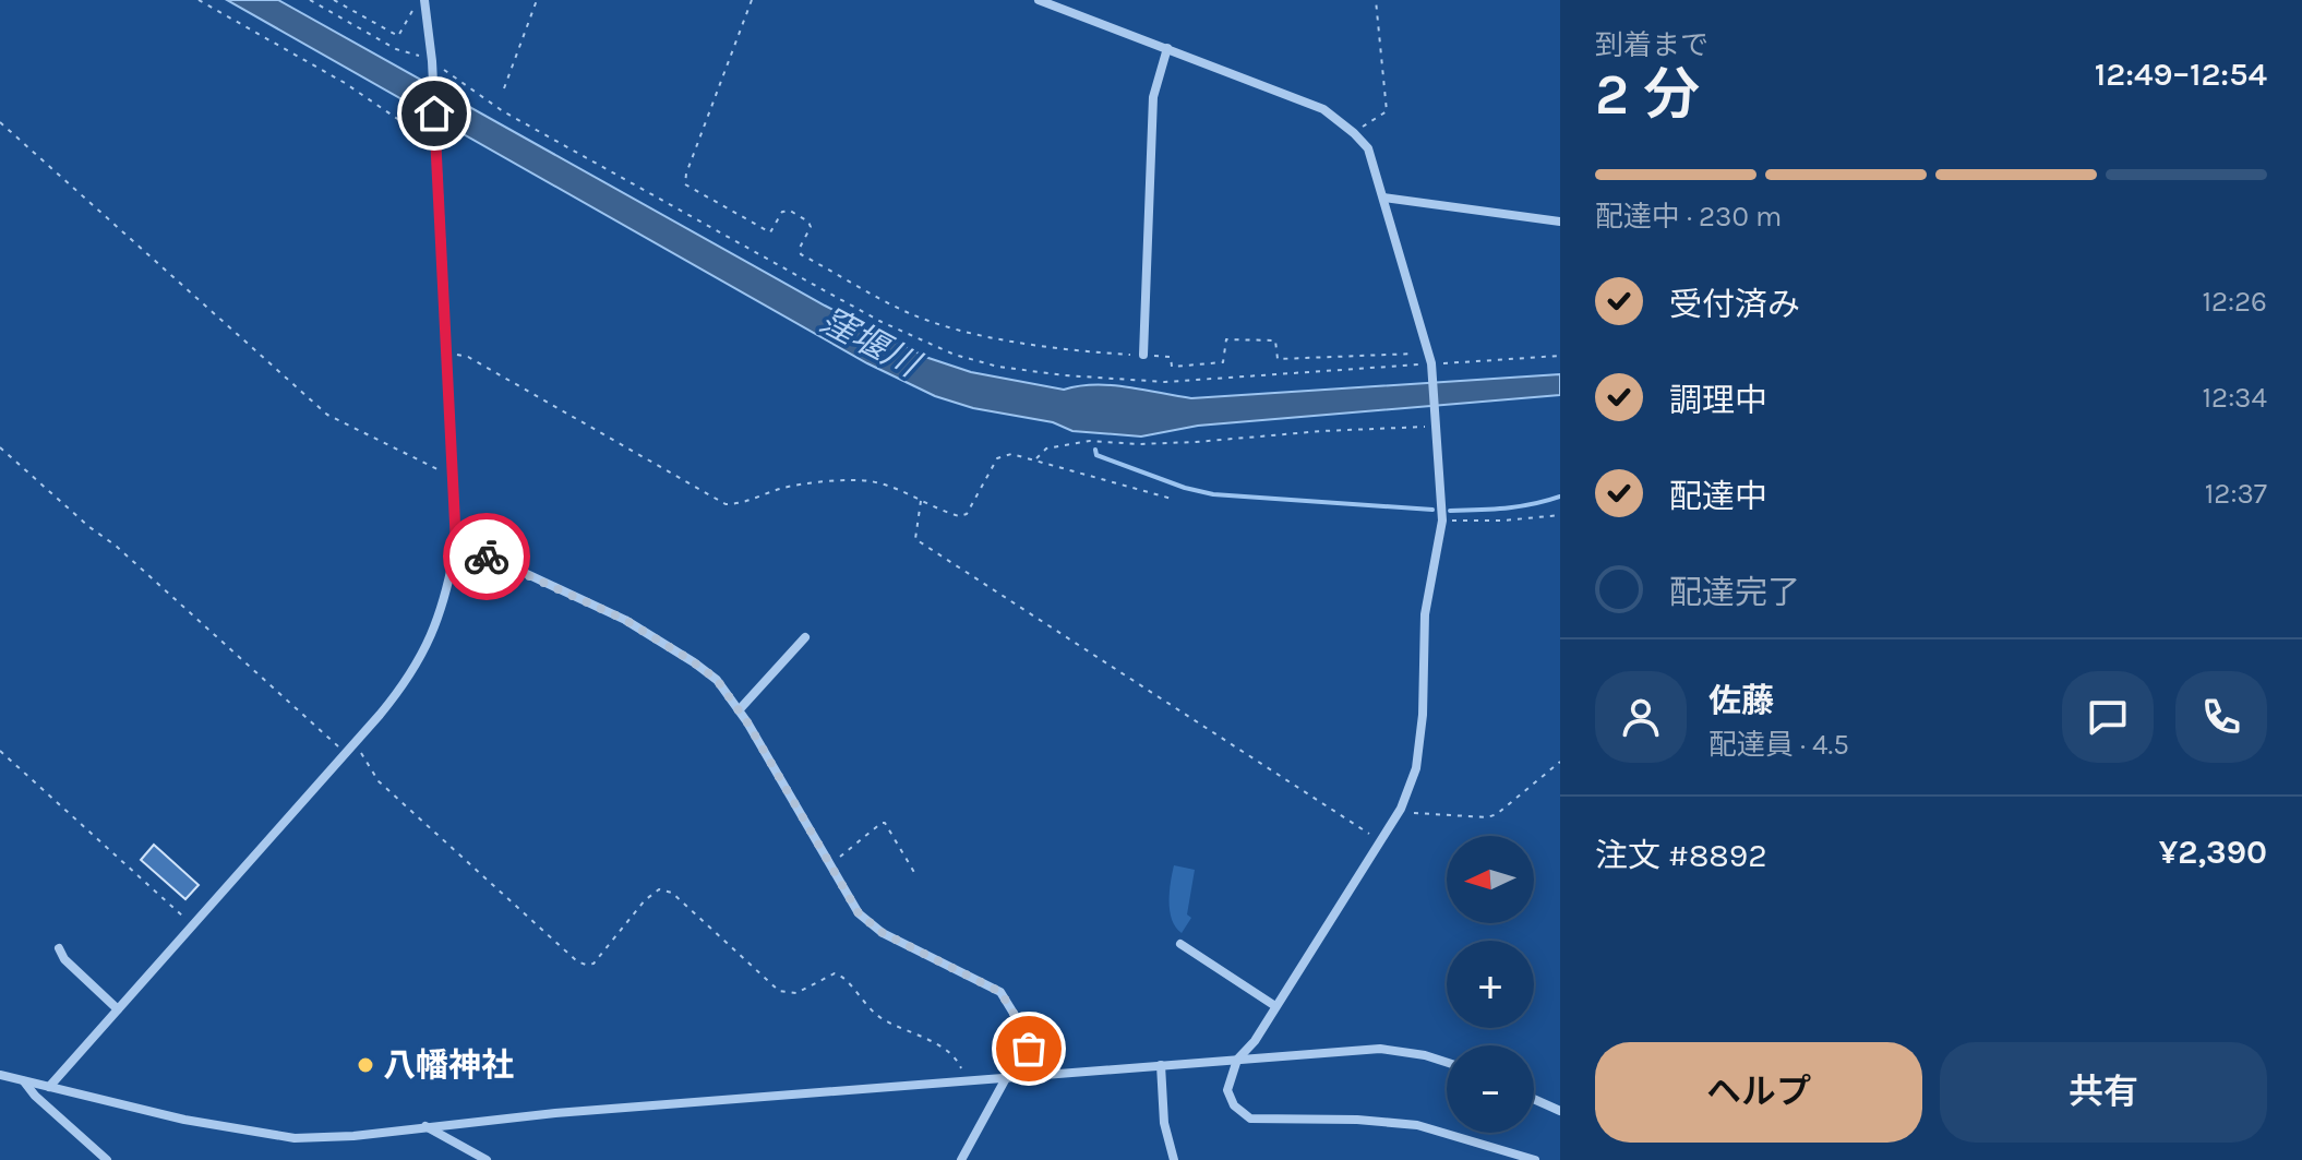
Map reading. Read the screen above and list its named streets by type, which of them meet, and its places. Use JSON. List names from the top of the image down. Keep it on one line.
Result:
{"water":["窪堰川"],"places":["八幡神社"],"north":"left","page":{"heading":["2 分","到着まで","12:49–12:54"],"panel":["佐藤","配達員 · 4.5","注文 #8892","¥2,390"],"bar":"配達中 · 230 m","list":[["受付済み","12:26"],["調理中","12:34"],["配達中","12:37"],"配達完了"],"map_buttons":["+","−"],"buttons":["ヘルプ","共有"]}}
